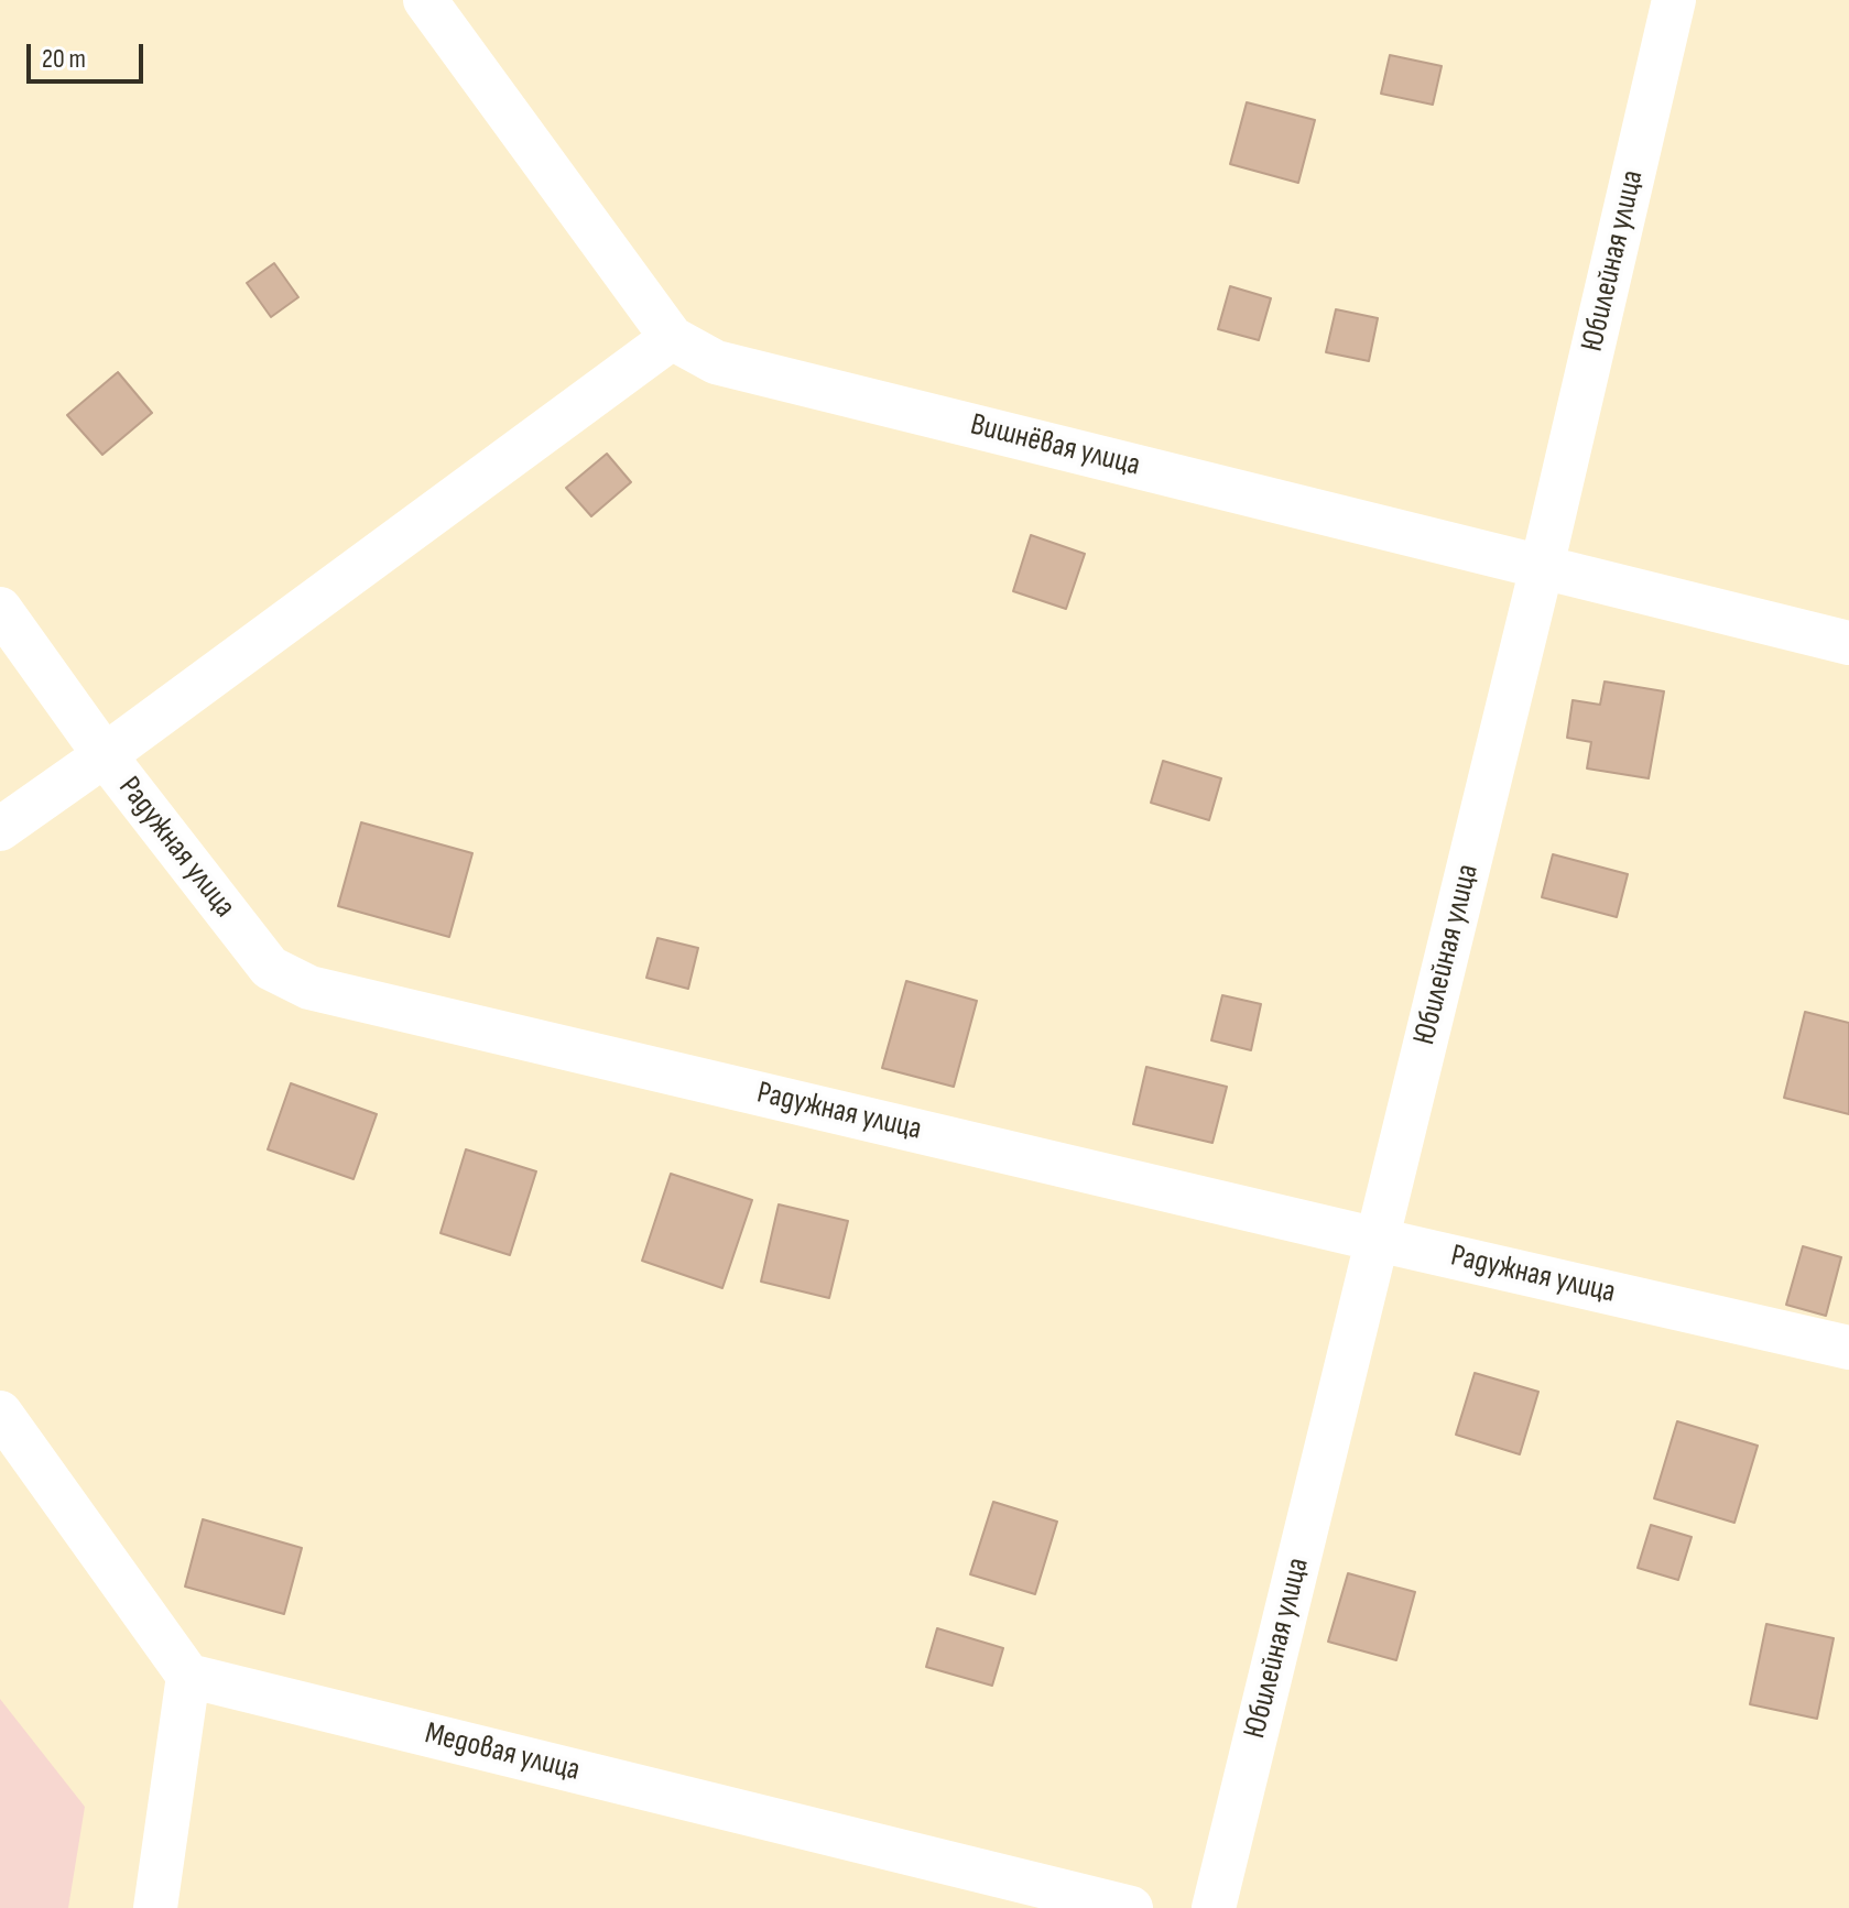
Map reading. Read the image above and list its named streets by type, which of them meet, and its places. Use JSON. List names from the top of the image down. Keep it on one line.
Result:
{"streets":{"street":["Юбилейная улица","Вишнёвая улица","Радужная улица","Медовая улица"]},"crossings":[["Юбилейная улица","Вишнёвая улица"],["Юбилейная улица","Радужная улица"]],"scale_bar":"20 m"}
